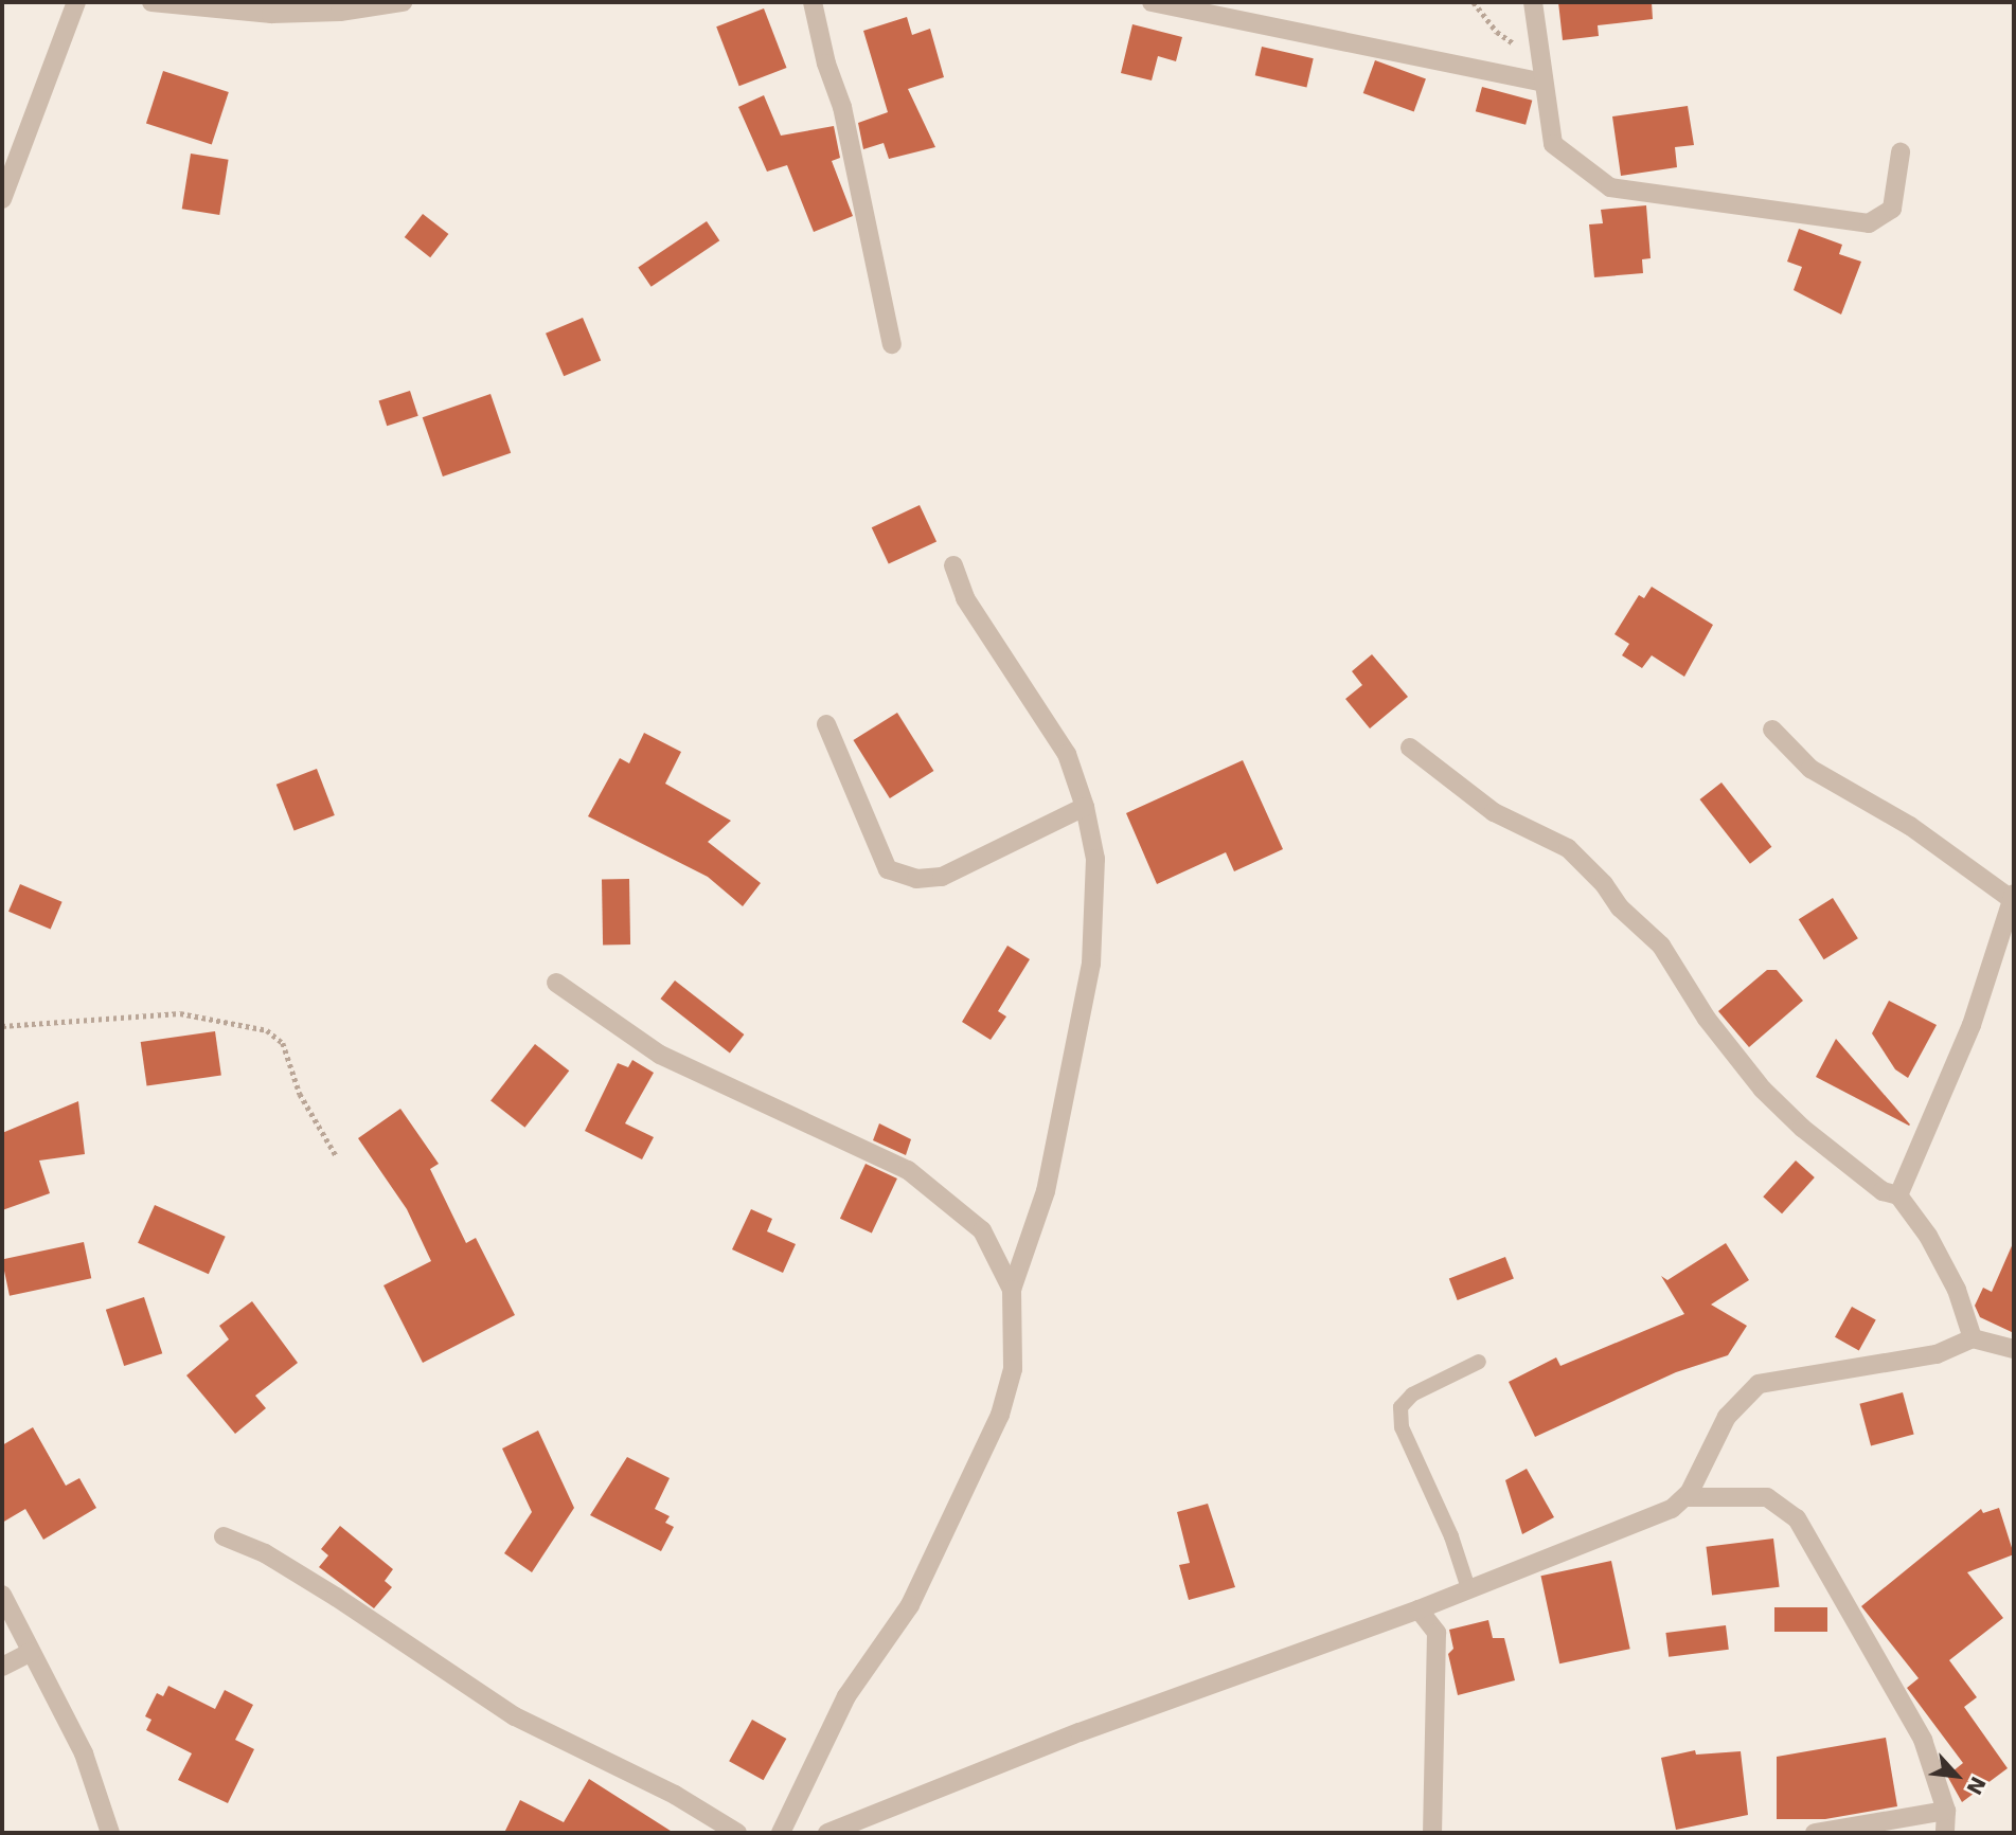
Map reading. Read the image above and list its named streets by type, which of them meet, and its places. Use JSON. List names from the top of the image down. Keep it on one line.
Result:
{"north":"bottom right"}
